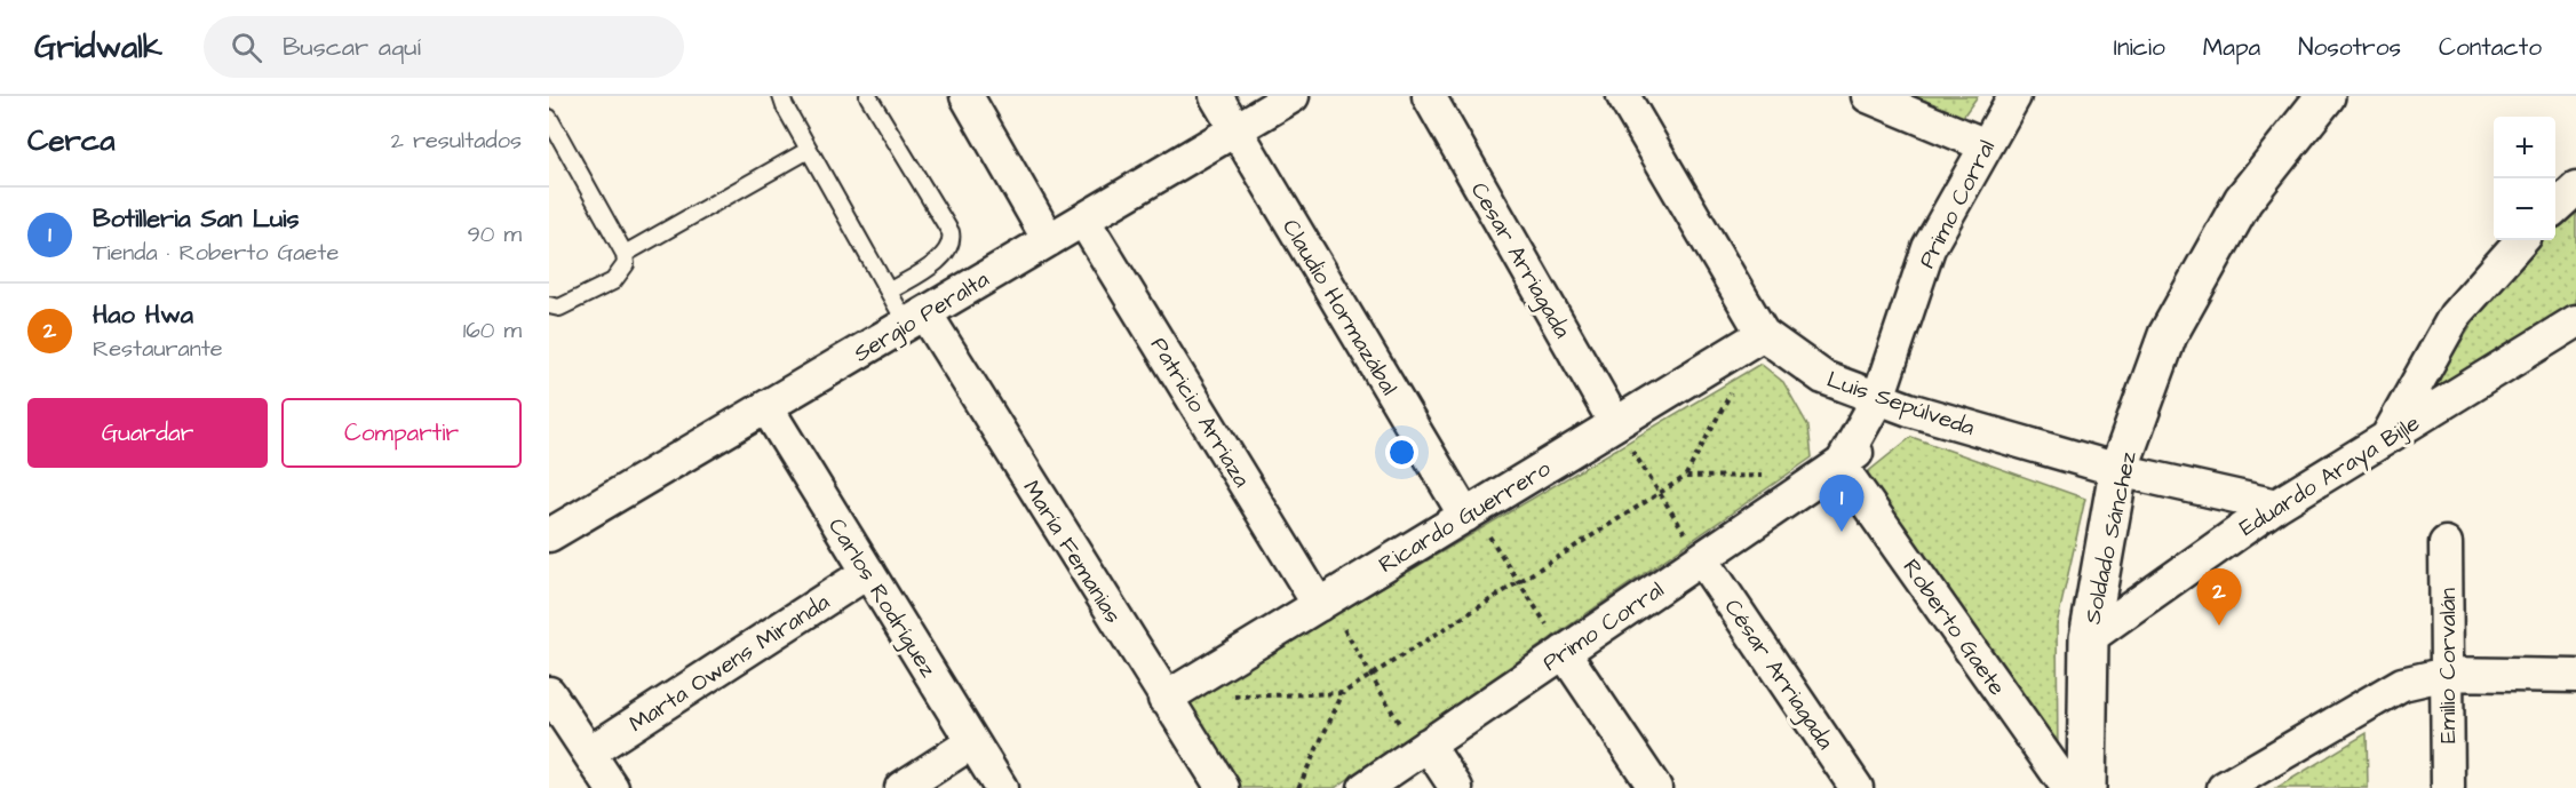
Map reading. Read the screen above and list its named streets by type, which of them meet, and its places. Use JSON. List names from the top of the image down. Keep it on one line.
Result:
{"streets":{"street":["Primo Corral","Cesar Arriagada","Claudio Hormazábal","Sergio Peralta","Luis Sepúlveda","Patricio Arriaza","Eduardo Araya Bijle","Ricardo Guerrero","Soldado Sánchez","María Femanias","Carlos Rodríguez","Roberto Gaete","Marta Owens Miranda","Emilio Corvalán","César Arriagada"]},"crossings":[["Primo Corral","Luis Sepúlveda"],["Primo Corral","Roberto Gaete"],["Primo Corral","César Arriagada"],["Cesar Arriagada","Ricardo Guerrero"],["Claudio Hormazábal","Sergio Peralta"],["Claudio Hormazábal","Ricardo Guerrero"],["Sergio Peralta","Patricio Arriaza"],["Sergio Peralta","María Femanias"],["Sergio Peralta","Carlos Rodríguez"],["Luis Sepúlveda","Eduardo Araya Bijle"],["Luis Sepúlveda","Ricardo Guerrero"],["Luis Sepúlveda","Soldado Sánchez"],["Patricio Arriaza","Ricardo Guerrero"],["Eduardo Araya Bijle","Soldado Sánchez"],["Ricardo Guerrero","María Femanias"],["Carlos Rodríguez","Marta Owens Miranda"]],"page":{"header":"Gridwalk","search":"Buscar aquí","nav":["Inicio","Mapa","Nosotros","Contacto"],"heading":["Cerca","2 resultados"],"map_buttons":["+","−"],"list":[{"mark":"1","name":"Botilleria San Luis","note":"Tienda · Roberto Gaete","value":"90 m"},{"mark":"2","name":"Hao Hwa","note":"Restaurante","value":"160 m"}],"buttons":["Guardar","Compartir"],"pins":["1","2"]}}
